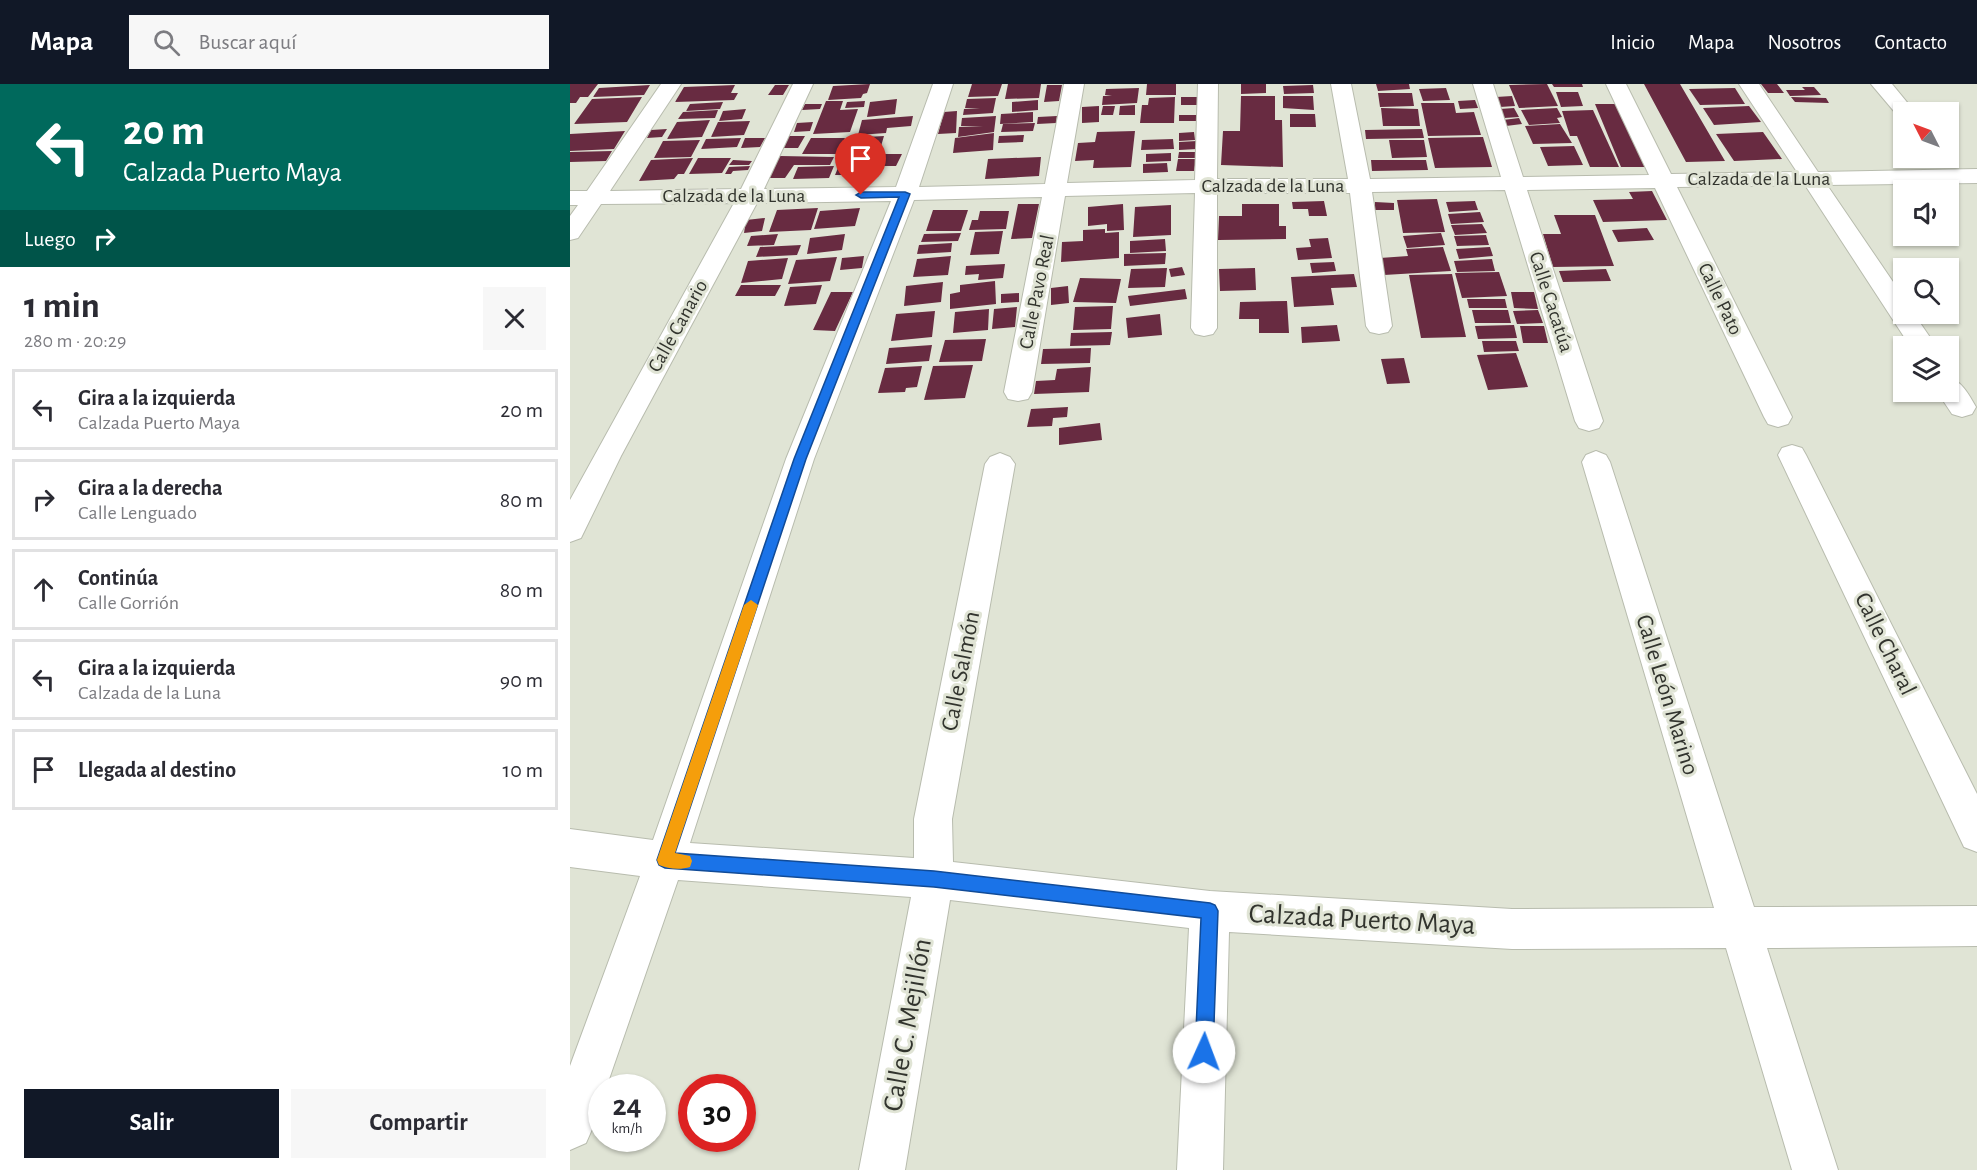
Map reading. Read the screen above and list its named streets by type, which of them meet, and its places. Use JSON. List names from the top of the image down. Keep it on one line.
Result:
{"streets":{"street":["Calzada de la Luna","Calle Pavo Real","Calle Pato","Calle Cacatúa","Calle Canario","Calle Charal","Calle Salmón","Calle León Marino","Calzada Puerto Maya","Calle C. Mejillón"]},"crossings":[["Calzada de la Luna","Calle Pavo Real"],["Calzada de la Luna","Calle Pato"],["Calzada de la Luna","Calle Cacatúa"],["Calzada de la Luna","Calle Canario"],["Calle Salmón","Calzada Puerto Maya"],["Calle Salmón","Calle C. Mejillón"],["Calle León Marino","Calzada Puerto Maya"],["Calzada Puerto Maya","Calle C. Mejillón"]],"north":"top left","page":{"header":"Mapa","search":"Buscar aquí","nav":["Inicio","Mapa","Nosotros","Contacto"],"turn":["20 m","Calzada Puerto Maya"],"then":"Luego","heading":["1 min","280 m · 20:29"],"list":[{"name":"Gira a la izquierda","note":"Calzada Puerto Maya","value":"20 m"},{"name":"Gira a la derecha","note":"Calle Lenguado","value":"80 m"},{"name":"Continúa","note":"Calle Gorrión","value":"80 m"},{"name":"Gira a la izquierda","note":"Calzada de la Luna","value":"90 m"},{"name":"Llegada al destino","value":"10 m"}],"speed":"24 km/h","limit":"30","buttons":["Salir","Compartir"]}}
